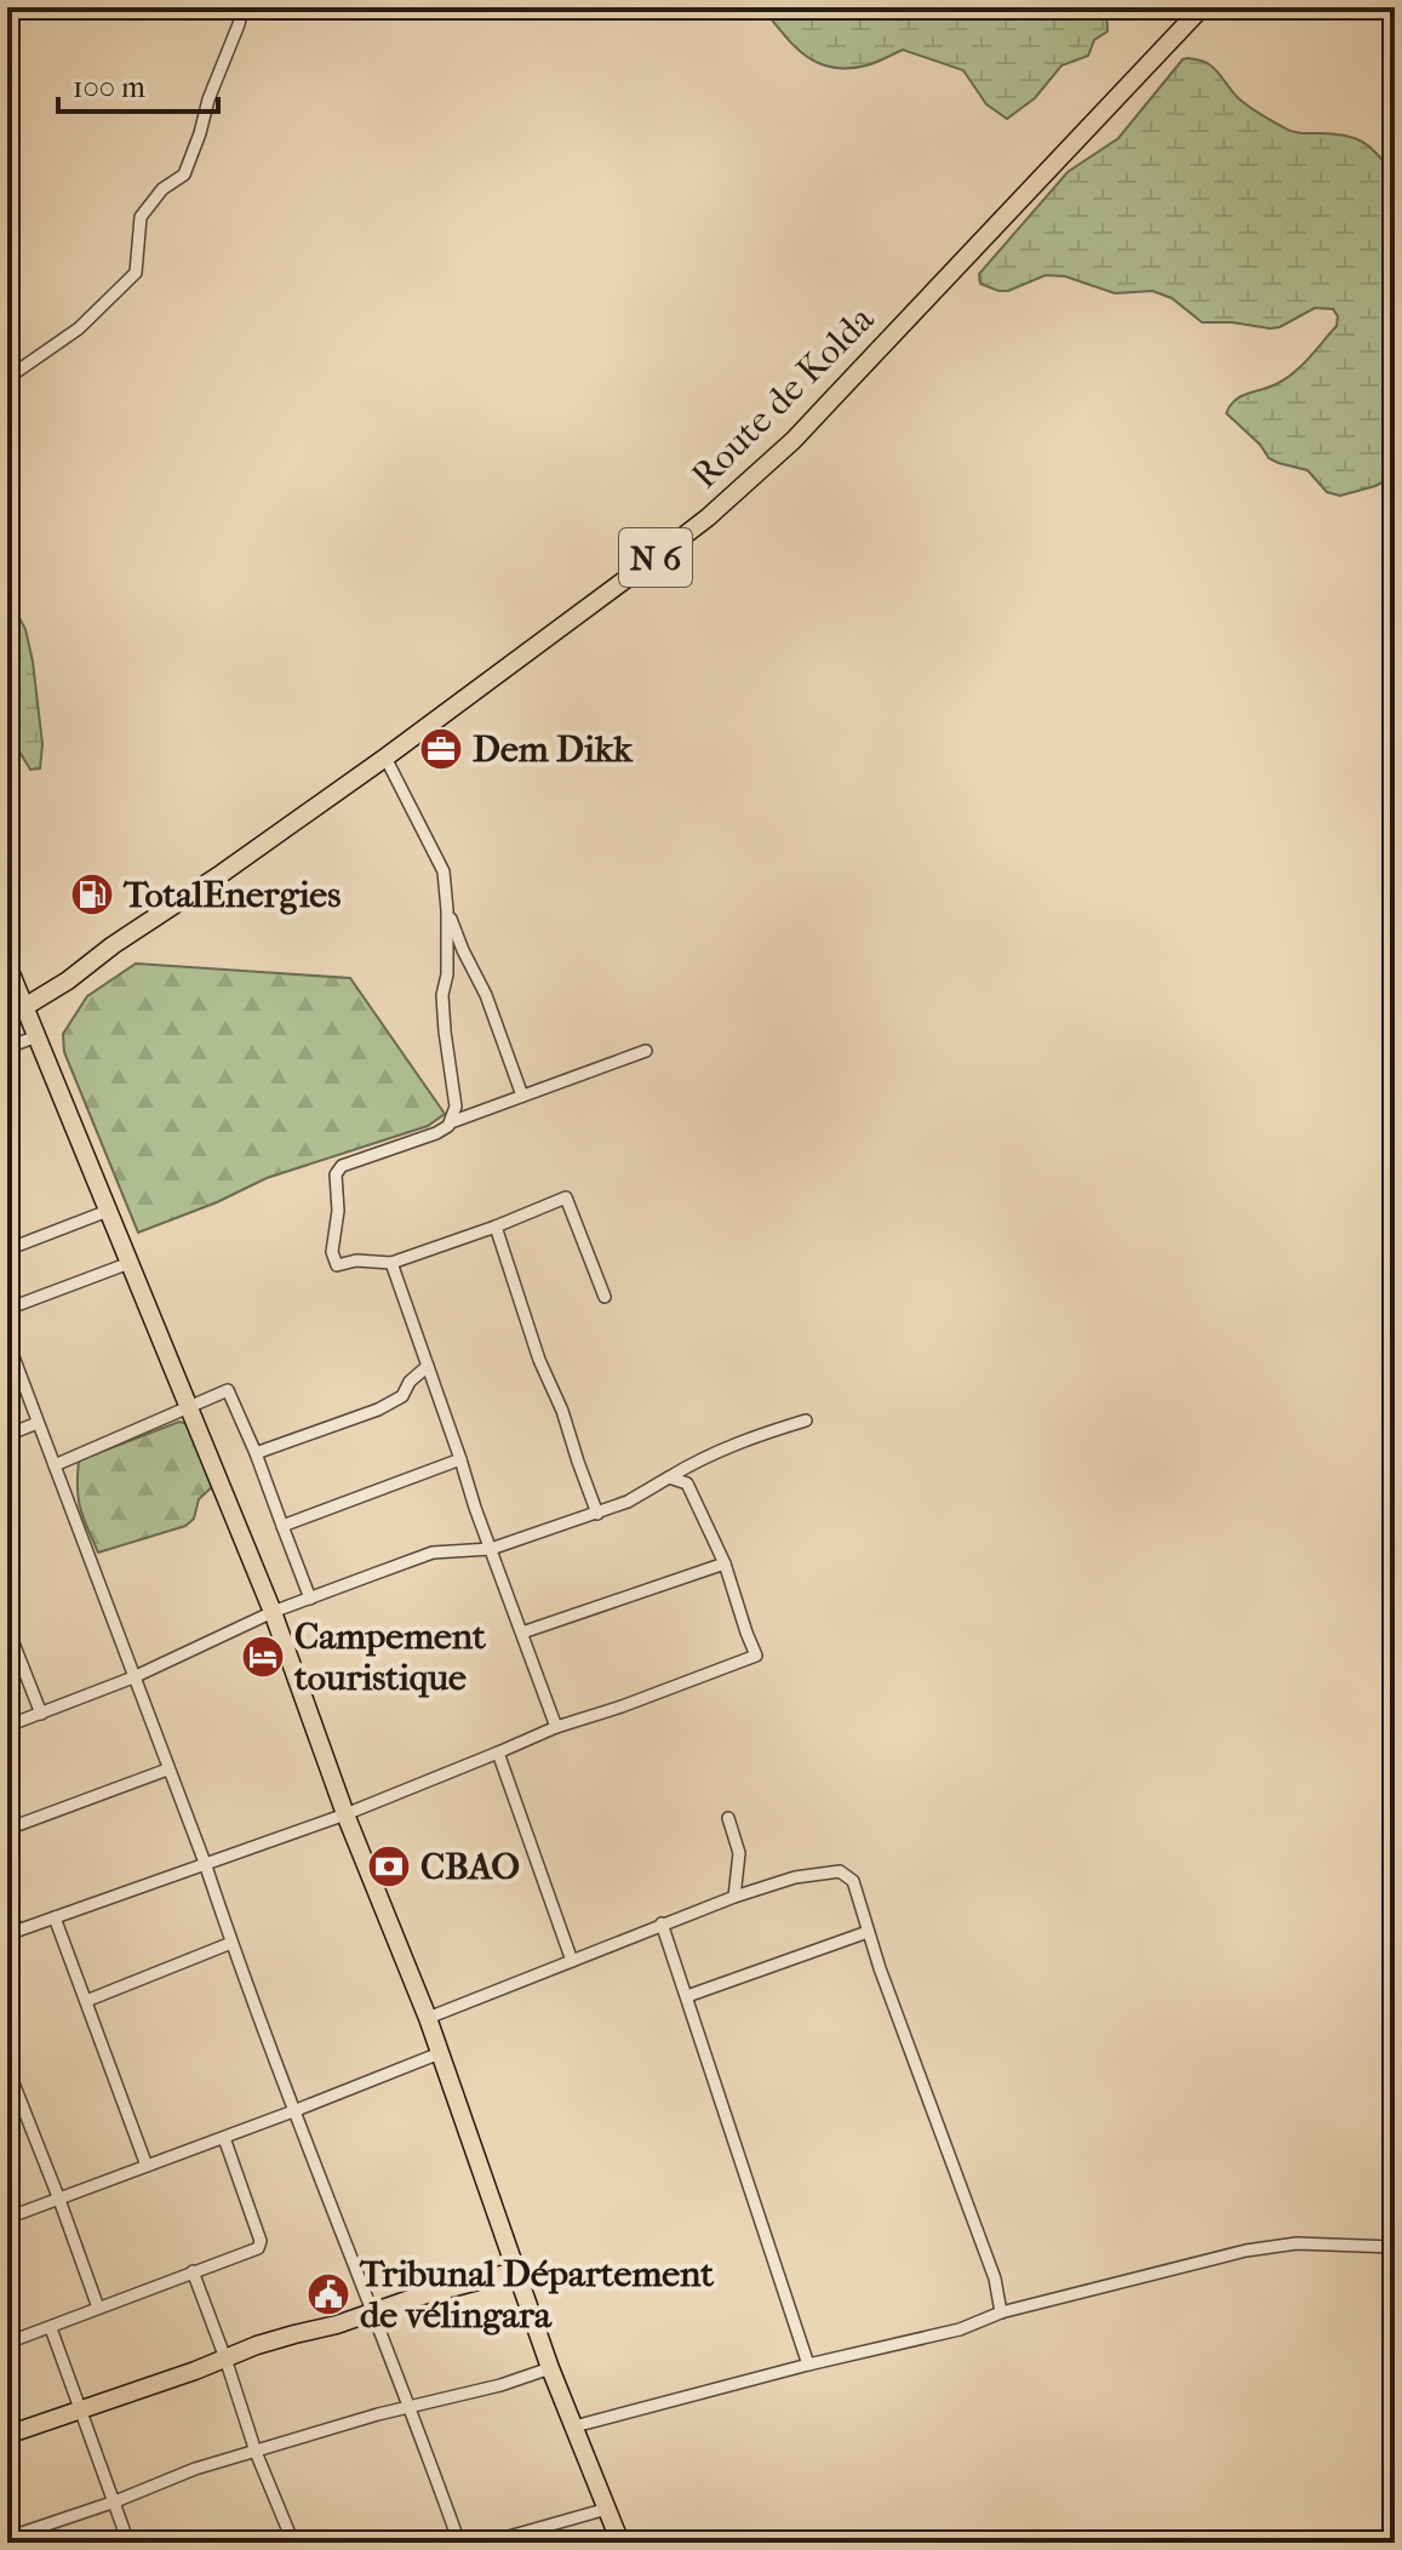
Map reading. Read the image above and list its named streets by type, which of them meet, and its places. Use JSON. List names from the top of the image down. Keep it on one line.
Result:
{"streets":{"main road":["Route de Kolda","N 6"]},"places":{"office":["Dem Dikk"],"fuel station":["TotalEnergies"],"hotel":["Campement touristique"],"bank":["CBAO"],"public building":["Tribunal Département de vélingara"]},"scale_bar":"100 m"}
